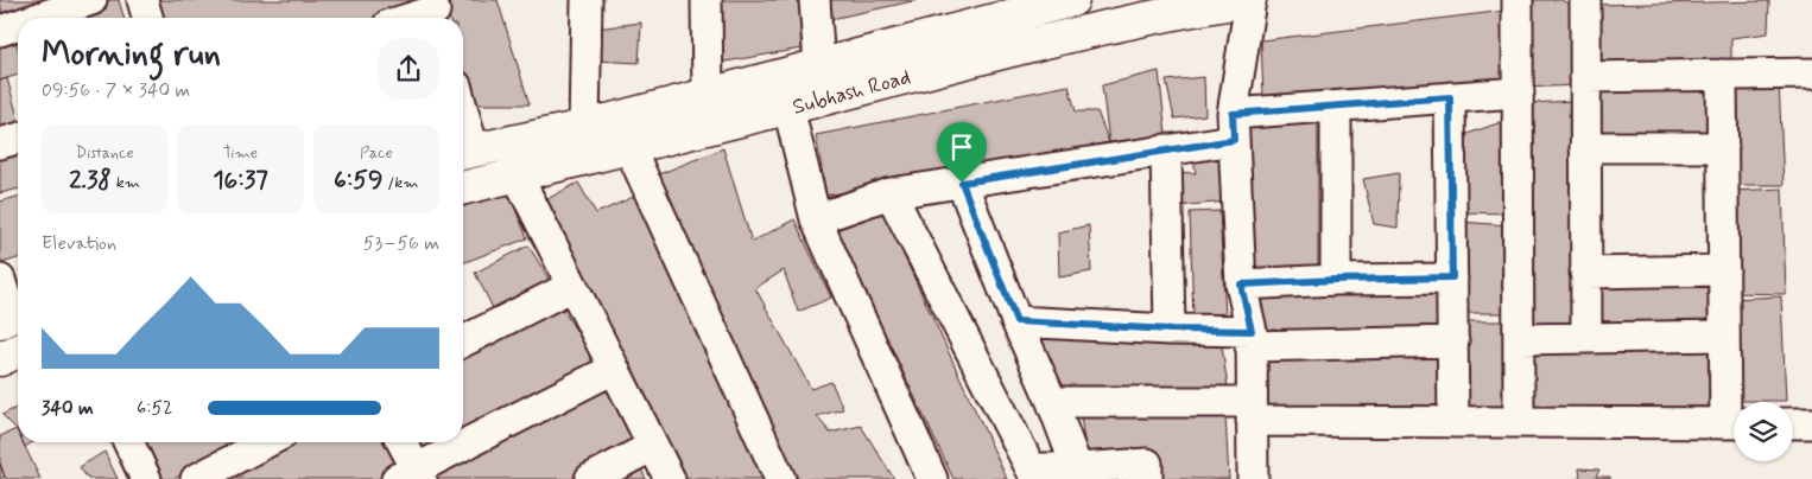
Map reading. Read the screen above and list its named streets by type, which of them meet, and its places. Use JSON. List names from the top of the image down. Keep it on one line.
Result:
{"streets":{"street":["Subhash Road"]},"page":{"heading":["Morning run","09:56 · 7 × 340 m"],"stats":[["Distance","2.38 km"],["Time","16:37"],["Pace","6:59 /km"]],"chart":["Elevation","53–56 m"],"list":[{"name":"340 m","note":"6:52"}]}}
